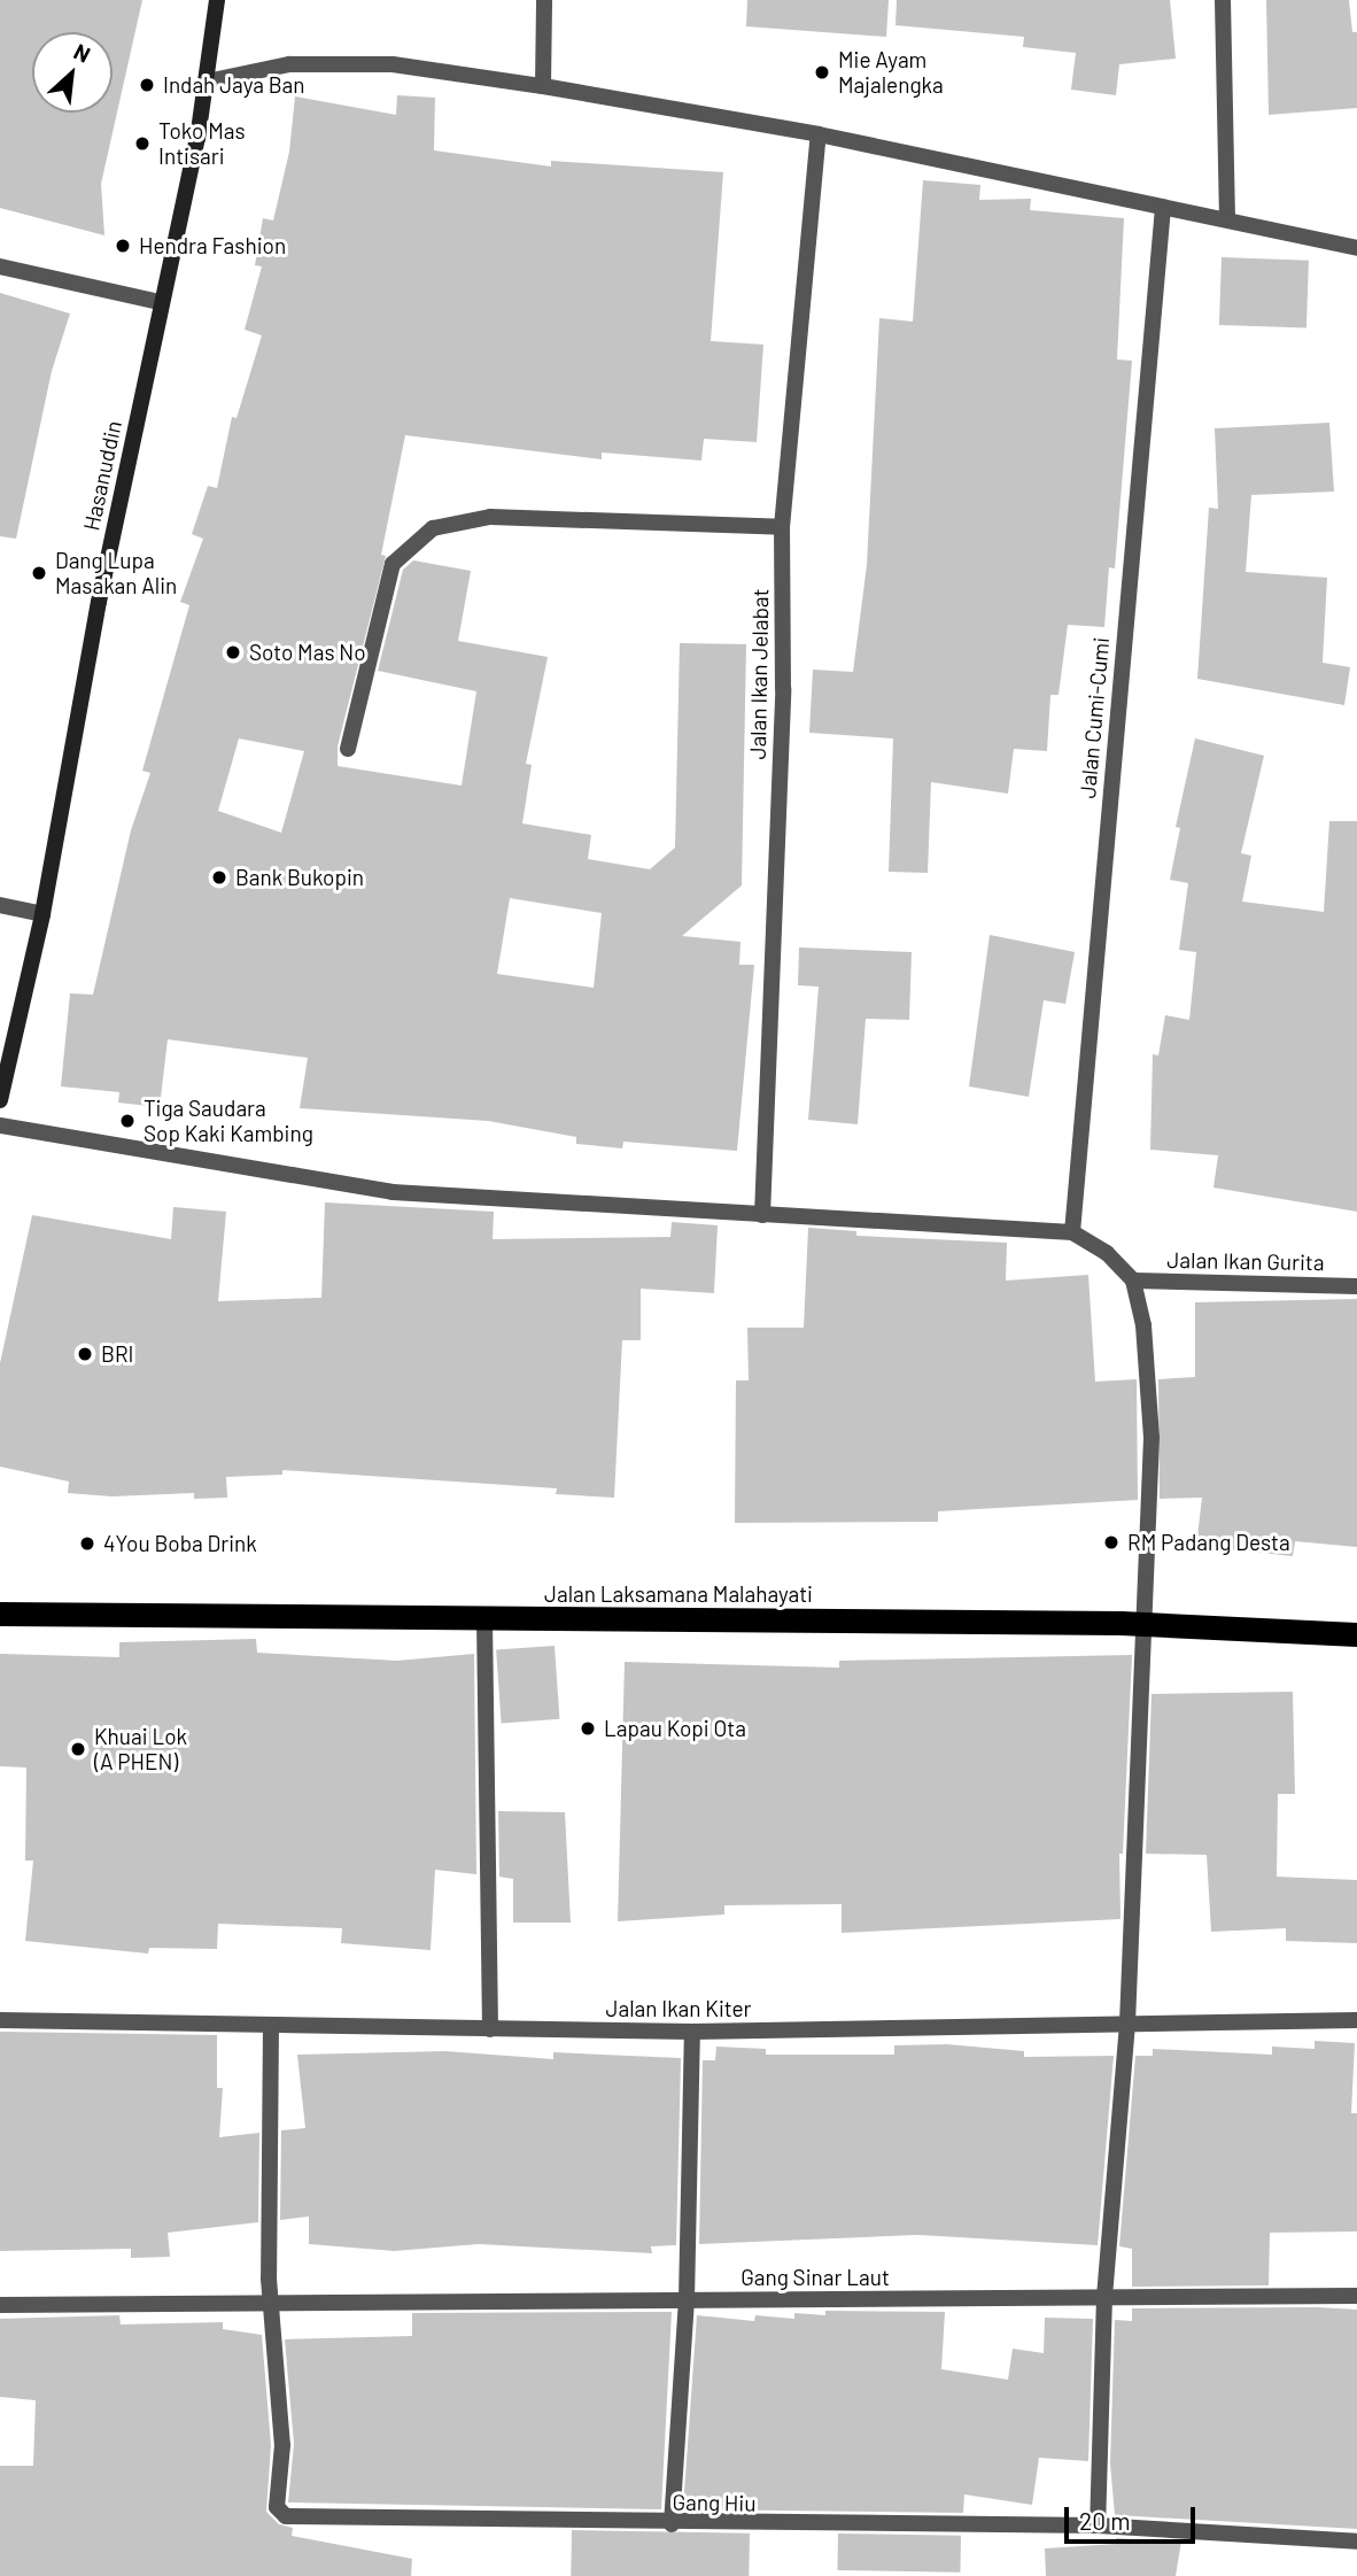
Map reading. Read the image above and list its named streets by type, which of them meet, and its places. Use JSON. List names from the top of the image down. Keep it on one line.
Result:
{"streets":{"highway":["Jalan Laksamana Malahayati"],"street":["Hasanuddin","Jalan Ikan Jelabat","Jalan Cumi-Cumi","Jalan Ikan Gurita","Jalan Ikan Kiter","Gang Sinar Laut","Gang Hiu"]},"crossings":[["Jalan Ikan Kiter","Gang Hiu"],["Gang Sinar Laut","Gang Hiu"]],"places":["Mie Ayam Majalengka","Indah Jaya Ban","Toko Mas Intisari","Hendra Fashion","Dang Lupa Masakan Alin","Soto Mas No","Bank Bukopin","Tiga Saudara Sop Kaki Kambing","BRI","RM Padang Desta","4You Boba Drink","Lapau Kopi Ota","Khuai Lok (A PHEN)"],"scale_bar":"20 m","north":"top right"}
